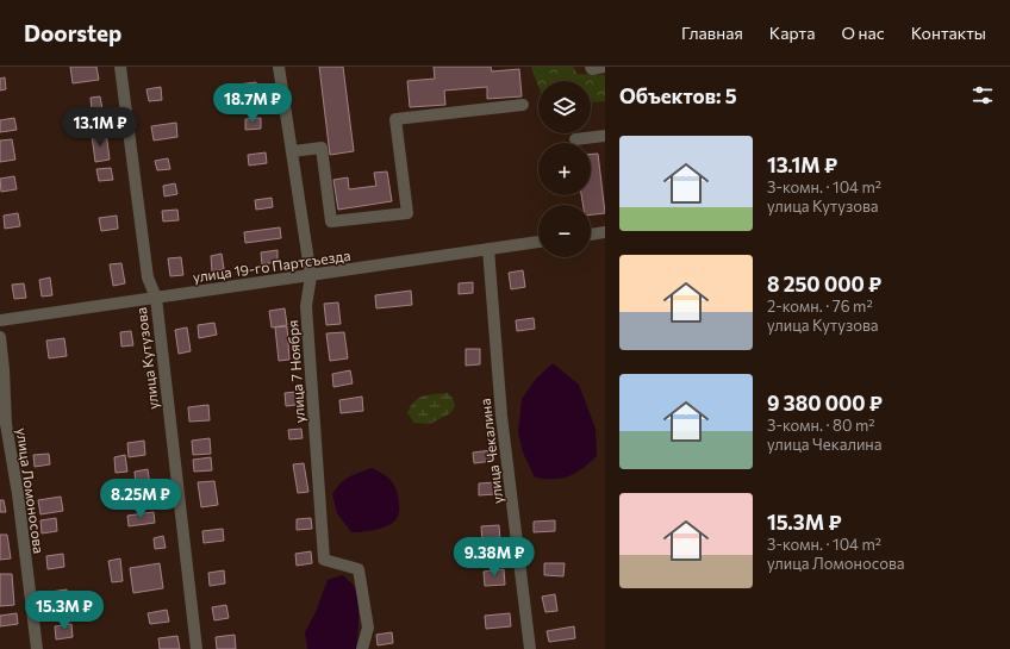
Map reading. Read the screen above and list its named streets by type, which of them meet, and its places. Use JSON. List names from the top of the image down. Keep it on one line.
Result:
{"streets":{"street":["улица 19-го Партсъезда","улица Кутузова","улица 7 Ноября","улица Чекалина","улица Ломоносова"]},"crossings":[["улица 19-го Партсъезда","улица Кутузова"],["улица 19-го Партсъезда","улица 7 Ноября"],["улица 19-го Партсъезда","улица Чекалина"]],"page":{"header":"Doorstep","nav":["Главная","Карта","О нас","Контакты"],"heading":"Объектов: 5","map_buttons":["+","−"],"price":["18.7M ₽","13.1M ₽","8.25M ₽","9.38M ₽","15.3M ₽"],"list":[{"name":"13.1M ₽","note":"3-комн. · 104 m² · улица Кутузова"},{"name":"8 250 000 ₽","note":"2-комн. · 76 m² · улица Кутузова"},{"name":"9 380 000 ₽","note":"3-комн. · 80 m² · улица Чекалина"},{"name":"15.3M ₽","note":"3-комн. · 104 m² · улица Ломоносова"}]}}
